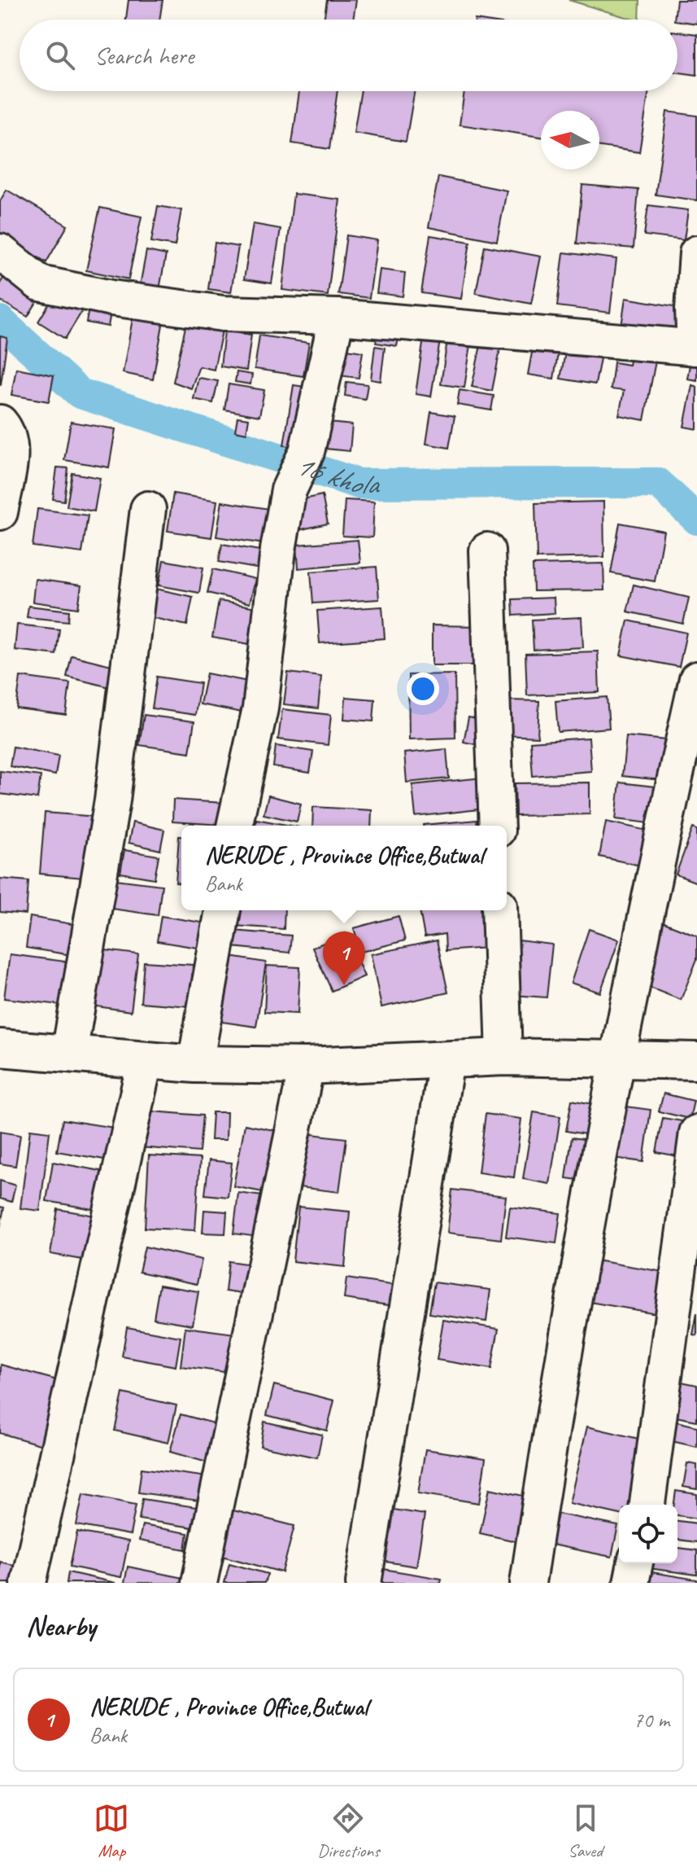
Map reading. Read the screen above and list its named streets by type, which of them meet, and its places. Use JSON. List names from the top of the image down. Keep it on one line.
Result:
{"water":["16 khola"],"north":"left","page":{"search":"Search here","popup":["NERUDE , Province Office,Butwal","Bank"],"pins":"1","heading":"Nearby","list":[{"mark":"1","name":"NERUDE , Province Office,Butwal","note":"Bank","value":"70 m"}],"nav":["Map","Directions","Saved"]}}
